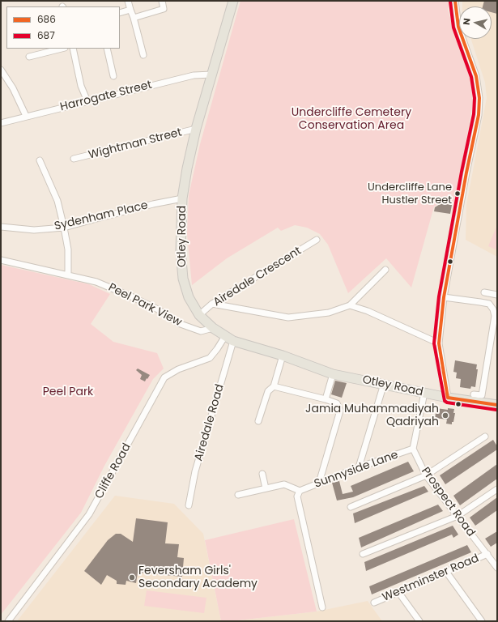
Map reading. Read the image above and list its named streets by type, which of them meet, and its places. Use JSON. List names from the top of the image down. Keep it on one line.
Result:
{"streets":{"main road":["Otley Road"],"street":["Harrogate Street","Wightman Street","Sydenham Place","Airedale Crescent","Peel Park View","Airedale Road","Sunnyside Lane","Cliffe Road","Prospect Road","Westminster Road"]},"crossings":[["Harrogate Street","Otley Road"],["Wightman Street","Otley Road"],["Sydenham Place","Otley Road"],["Otley Road","Airedale Crescent"],["Otley Road","Peel Park View"],["Otley Road","Airedale Road"],["Otley Road","Cliffe Road"],["Sunnyside Lane","Prospect Road"],["Prospect Road","Westminster Road"]],"parks":["Undercliffe Cemetery Conservation Area","Peel Park"],"places":["Undercliffe Lane Hustler Street","Jamia Muhammadiyah Qadriyah","Feversham Girls' Secondary Academy"],"lines":["transit line 686","transit line 687"],"legend":["686","687"],"north":"left"}
